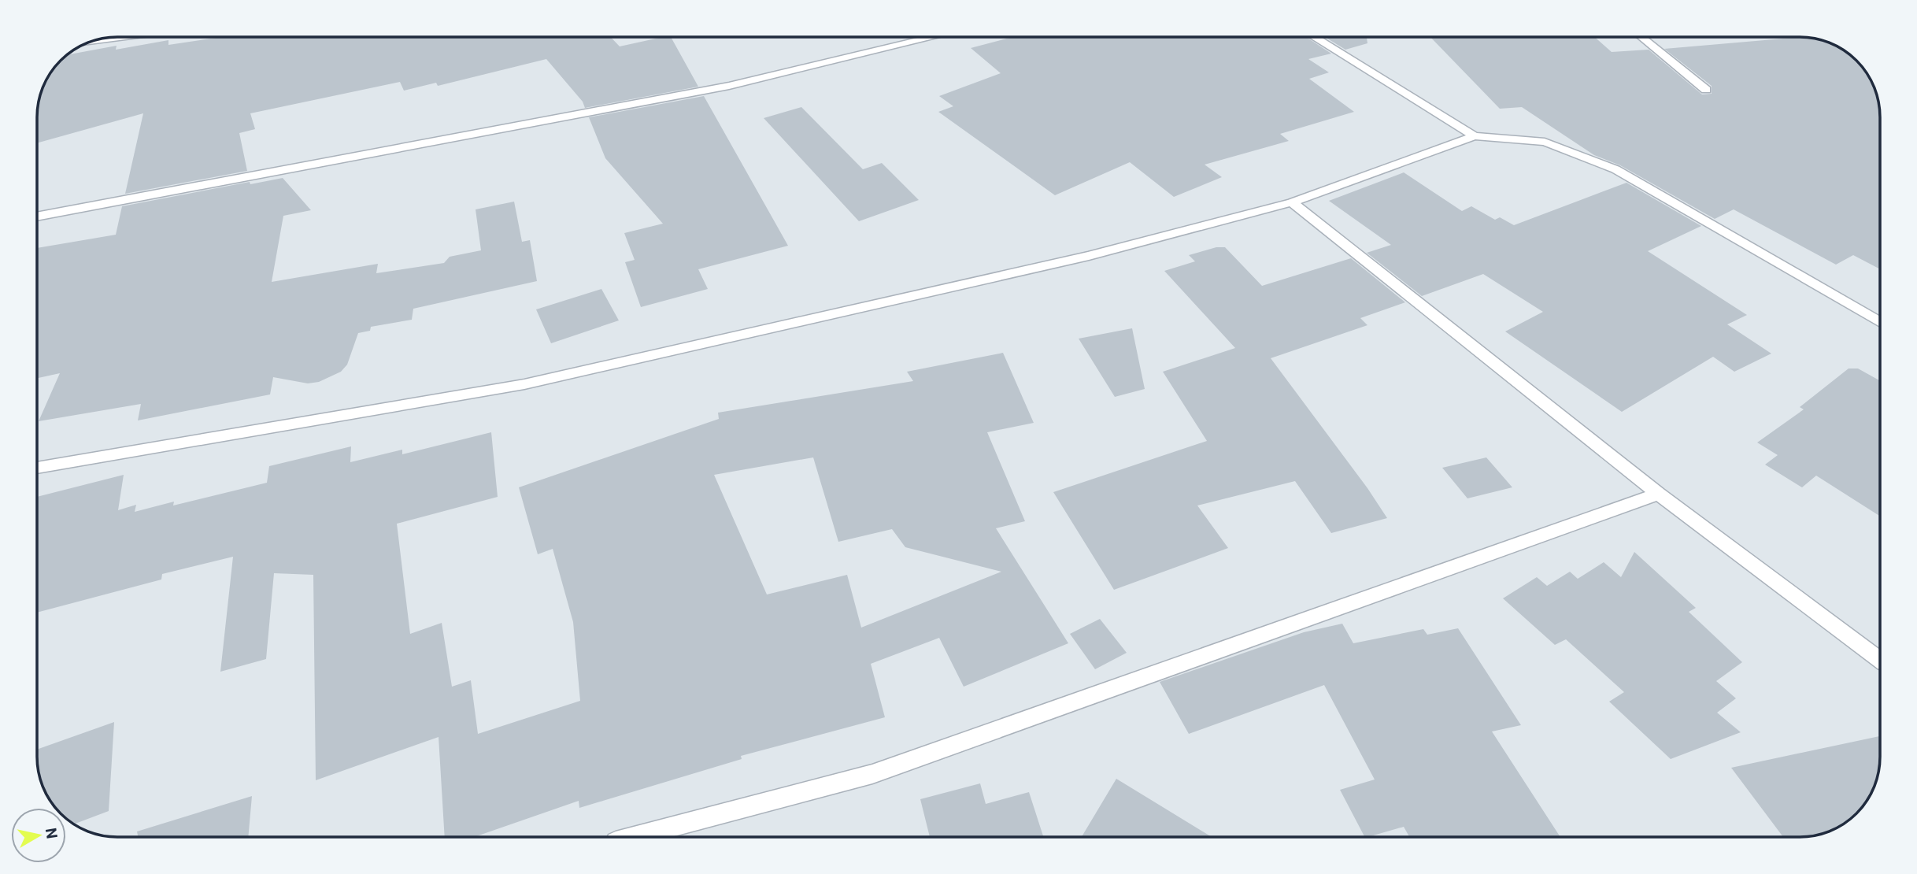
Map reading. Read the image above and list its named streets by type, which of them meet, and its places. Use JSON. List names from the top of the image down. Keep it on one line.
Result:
{"north":"right"}
